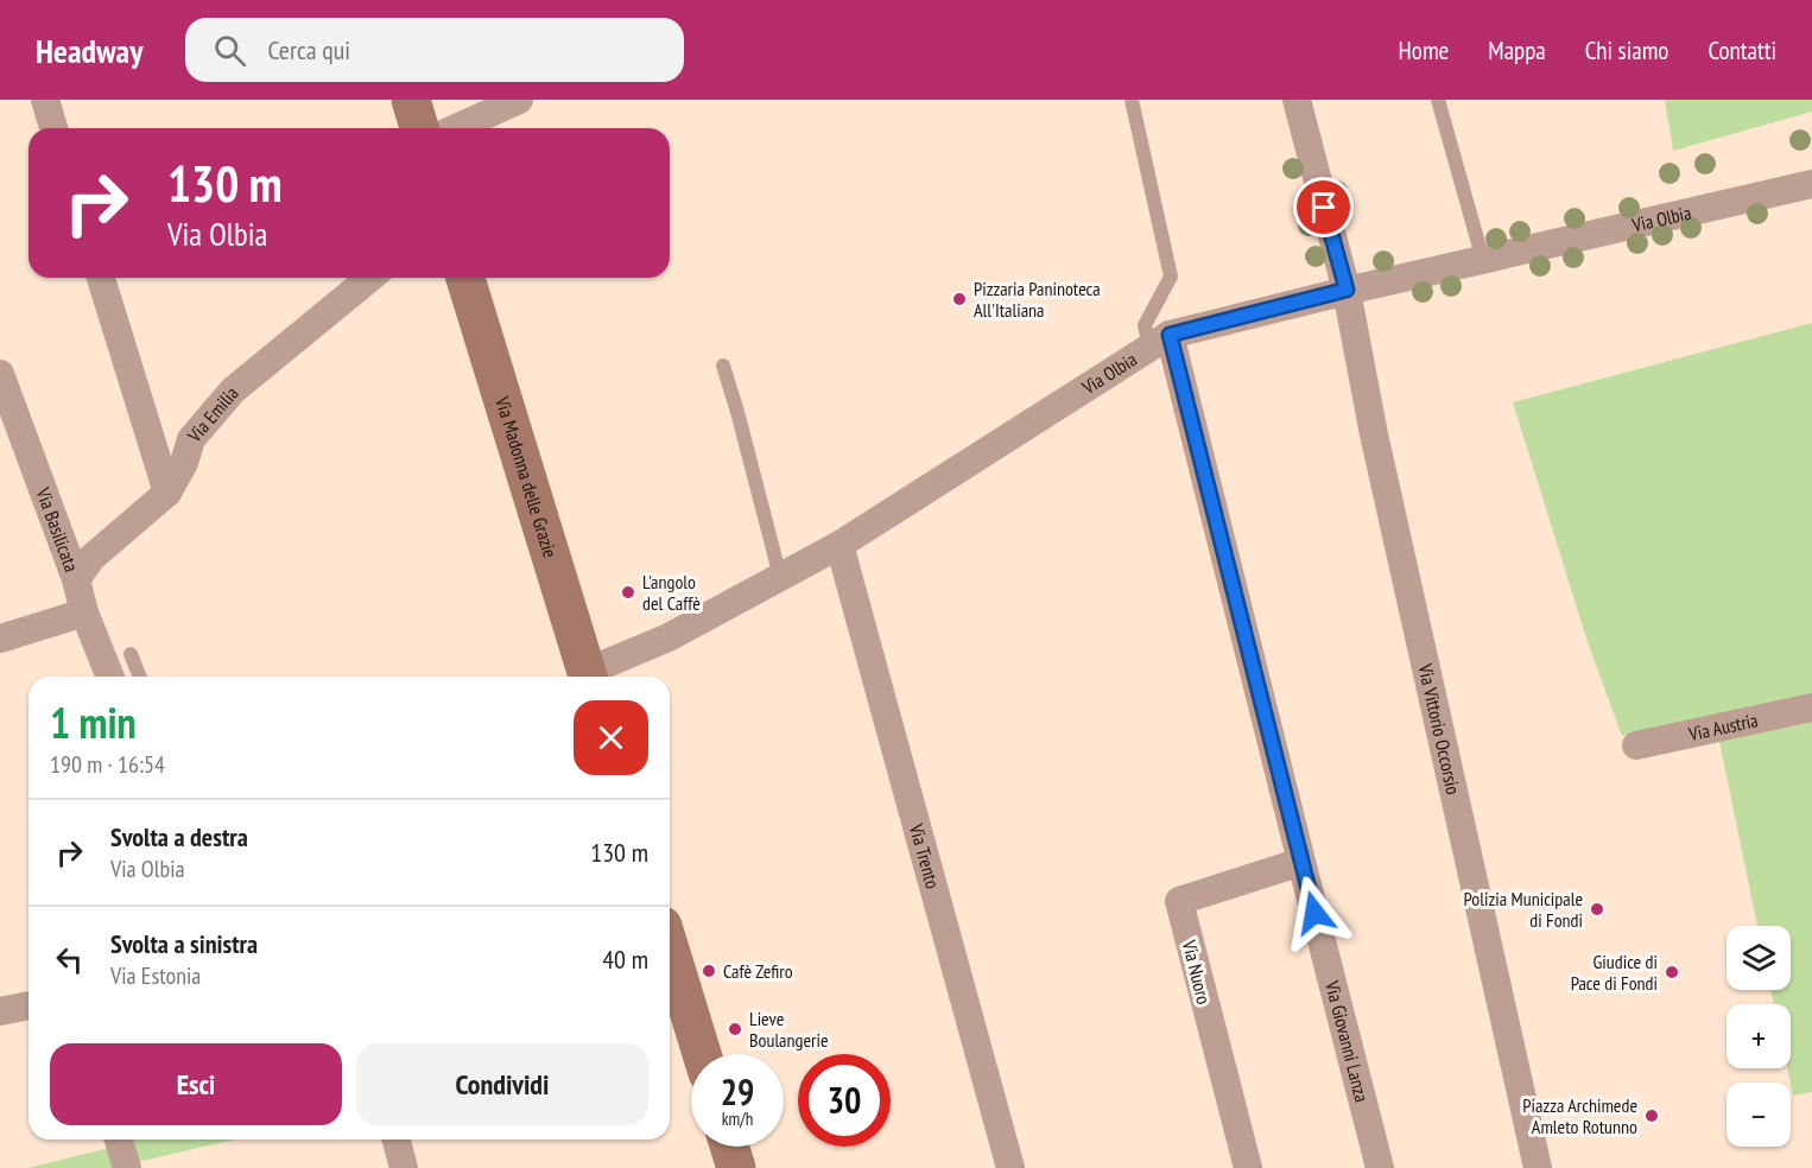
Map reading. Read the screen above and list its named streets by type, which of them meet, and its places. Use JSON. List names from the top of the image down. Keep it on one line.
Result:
{"streets":{"street":["Via Olbia","Via Emilia","Via Madonna delle Grazie","Via Basilicata","Via Austria","Via Vittorio Occorsio","Via Trento","Via Nuoro","Via Giovanni Lanza"]},"crossings":[["Via Olbia","Via Vittorio Occorsio"],["Via Olbia","Via Trento"],["Via Olbia","Via Giovanni Lanza"],["Via Emilia","Via Basilicata"],["Via Nuoro","Via Giovanni Lanza"]],"places":["Pizzaria Paninoteca All'Italiana","L'angolo del Caffè","Polizia Municipale di Fondi","Cafè Zefiro","Giudice di Pace di Fondi","Lieve Boulangerie","Piazza Archimede Amleto Rotunno"],"page":{"header":"Headway","search":"Cerca qui","nav":["Home","Mappa","Chi siamo","Contatti"],"turn":["130 m","Via Olbia"],"heading":["1 min","190 m · 16:54"],"list":[{"name":"Svolta a destra","note":"Via Olbia","value":"130 m"},{"name":"Svolta a sinistra","note":"Via Estonia","value":"40 m"}],"map_buttons":["+","−"],"buttons":["Esci","Condividi"],"speed":"29 km/h","limit":"30"}}
